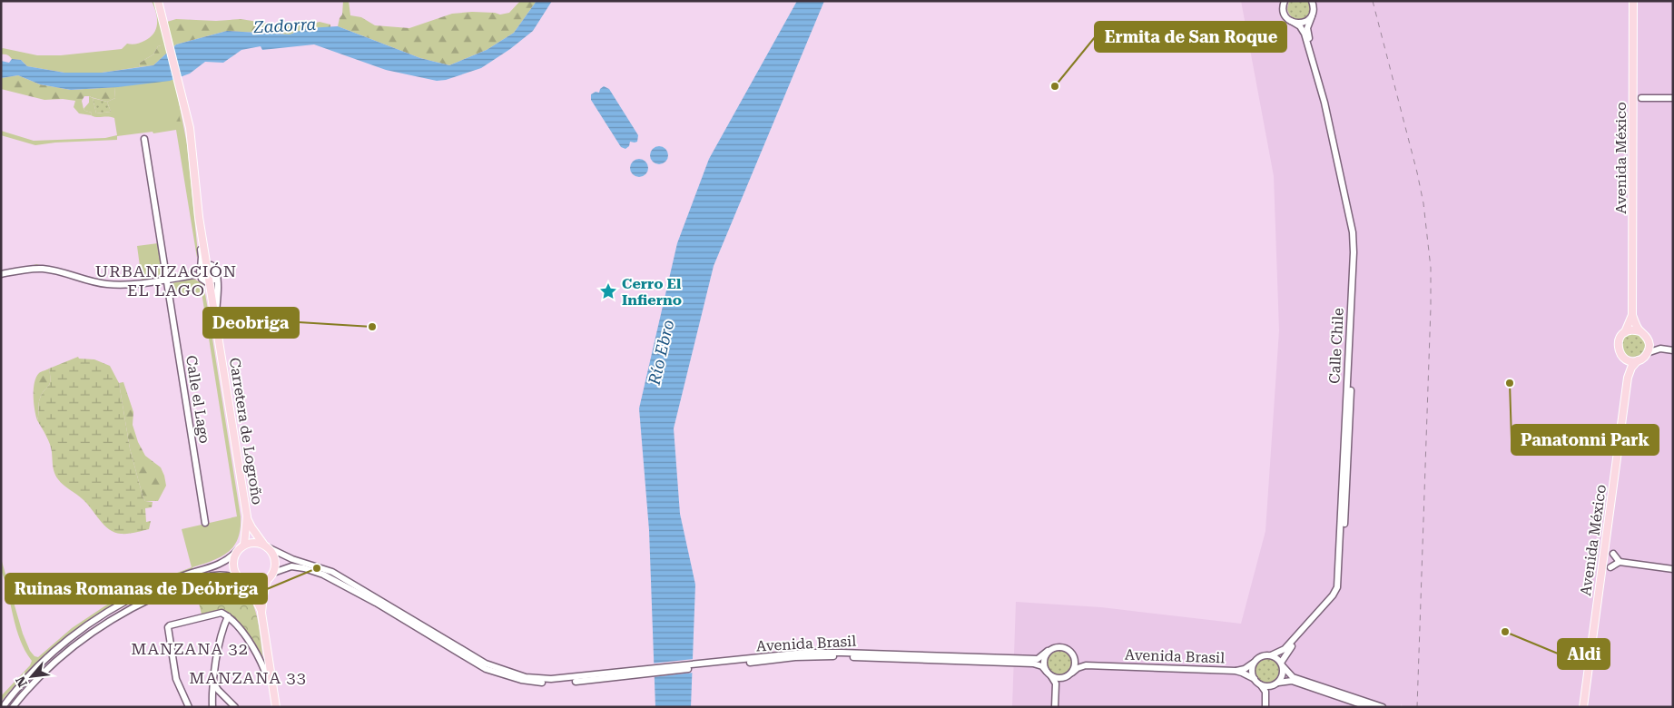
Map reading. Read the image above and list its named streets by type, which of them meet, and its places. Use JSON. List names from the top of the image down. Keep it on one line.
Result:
{"streets":{"main road":["Avenida México","Carretera de Logroño"],"street":["Calle Chile","Calle el Lago","Avenida Brasil"]},"crossings":[["Calle Chile","Avenida Brasil"]],"districts":["URBANIZACIÓN EL LAGO","MANZANA 32","MANZANA 33"],"water":["Zadorra","Río Ebro"],"places":{"other":["Ermita de San Roque","Deobriga","Panatonni Park","Ruinas Romanas de Deóbriga","Aldi"],"place":["Cerro El Infierno"]},"north":"bottom left"}
